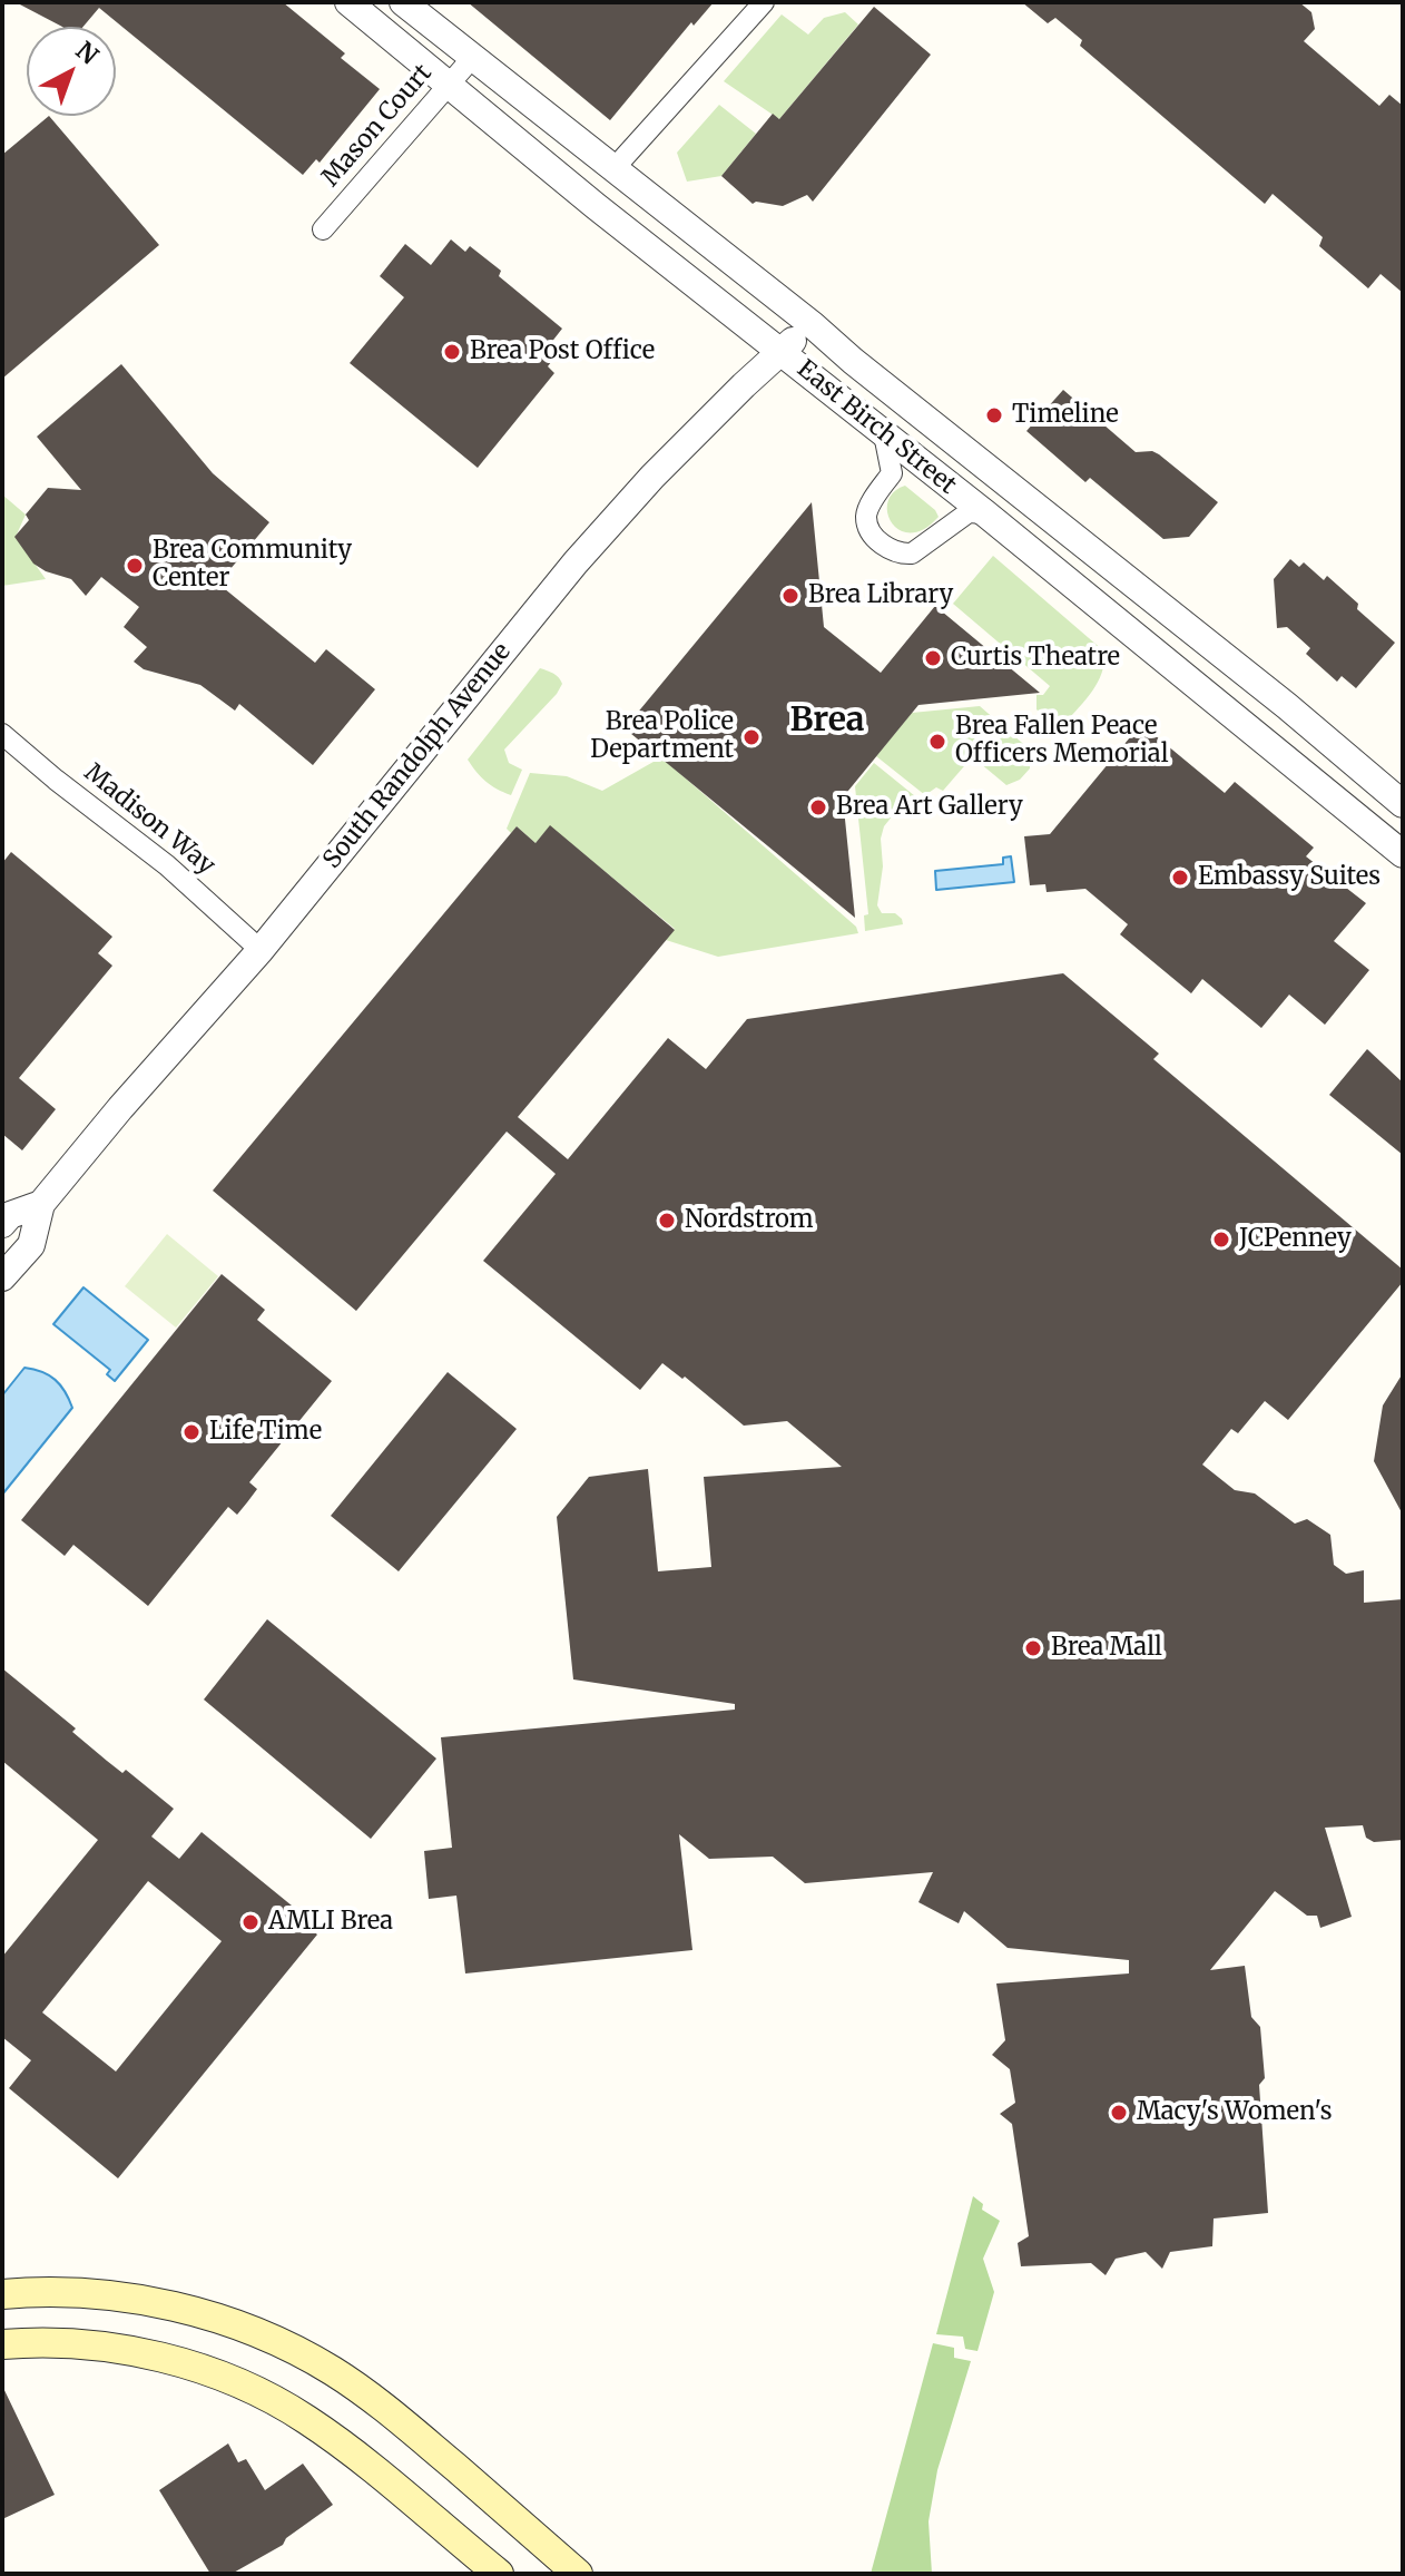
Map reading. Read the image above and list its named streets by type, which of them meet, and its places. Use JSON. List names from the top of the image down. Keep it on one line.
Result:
{"streets":{"street":["Mason Court","East Birch Street","South Randolph Avenue","Madison Way"]},"crossings":[["Mason Court","East Birch Street"],["East Birch Street","South Randolph Avenue"],["South Randolph Avenue","Madison Way"]],"districts":["Brea"],"places":["Brea Post Office","Timeline","Brea Community Center","Brea Library","Curtis Theatre","Brea Police Department","Brea Fallen Peace Officers Memorial","Brea Art Gallery","Embassy Suites","Nordstrom","JCPenney","Life Time","Brea Mall","AMLI Brea","Macy's Women's"],"north":"top right"}
